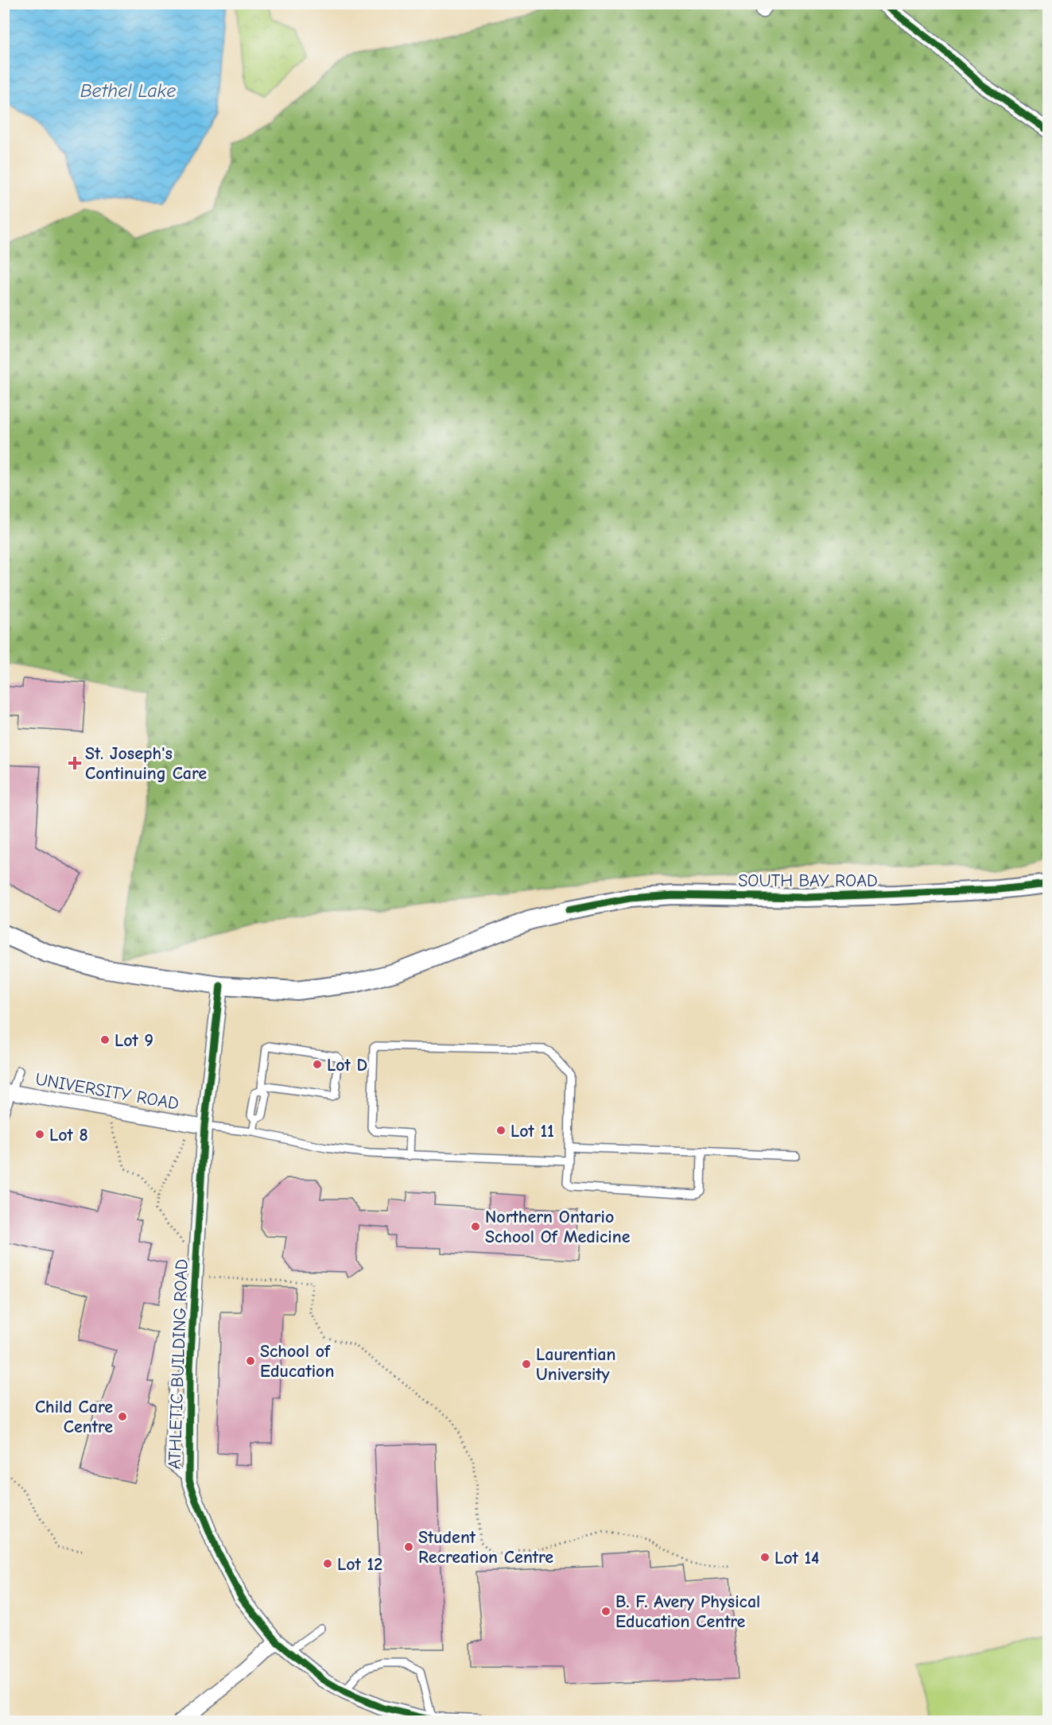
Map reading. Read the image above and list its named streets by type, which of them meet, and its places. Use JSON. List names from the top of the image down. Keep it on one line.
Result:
{"streets":{"street":["SOUTH BAY ROAD","UNIVERSITY ROAD","ATHLETIC BUILDING ROAD"]},"crossings":[["SOUTH BAY ROAD","ATHLETIC BUILDING ROAD"],["UNIVERSITY ROAD","ATHLETIC BUILDING ROAD"]],"water":["Bethel Lake"],"places":{"health":["St. Joseph's Continuing Care"],"other":["Lot 9","Lot D","Lot 11","Lot 8","Northern Ontario School Of Medicine","School of Education","Laurentian University","Child Care Centre","Student Recreation Centre","Lot 14","Lot 12","B. F. Avery Physical Education Centre"]}}
